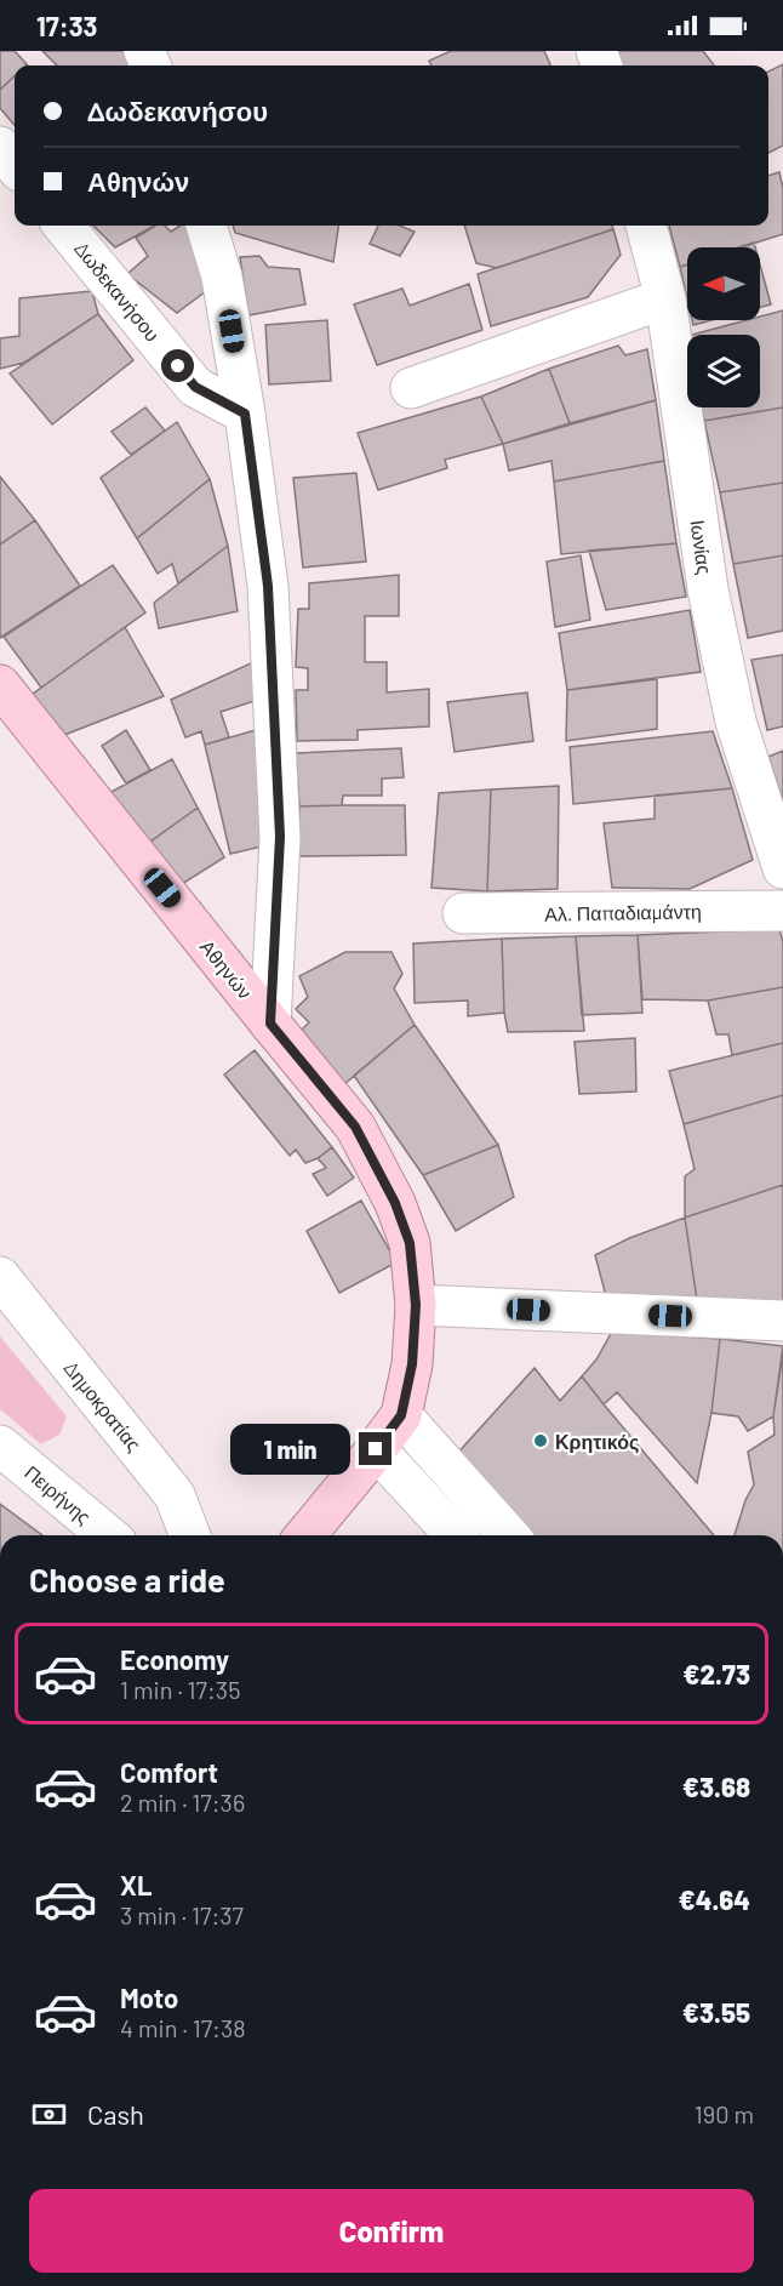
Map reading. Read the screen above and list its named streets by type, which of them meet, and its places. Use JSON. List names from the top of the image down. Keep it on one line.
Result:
{"streets":{"main road":["Αθηνών"],"street":["Δωδεκανήσου","Ιωνίας","Αλ. Παπαδιαμάντη","Δημοκρατίας","Πειρήνης"]},"places":["Κρητικός"],"north":"left","page":{"status":"17:33","banner":["Δωδεκανήσου","Αθηνών"],"bubble":"1 min","heading":"Choose a ride","list":[{"name":"Economy","note":"1 min · 17:35","value":"€2.73"},{"name":"Comfort","note":"2 min · 17:36","value":"€3.68"},{"name":"XL","note":"3 min · 17:37","value":"€4.64"},{"name":"Moto","note":"4 min · 17:38","value":"€3.55"}],"pay":["Cash","190 m"],"buttons":"Confirm"}}
